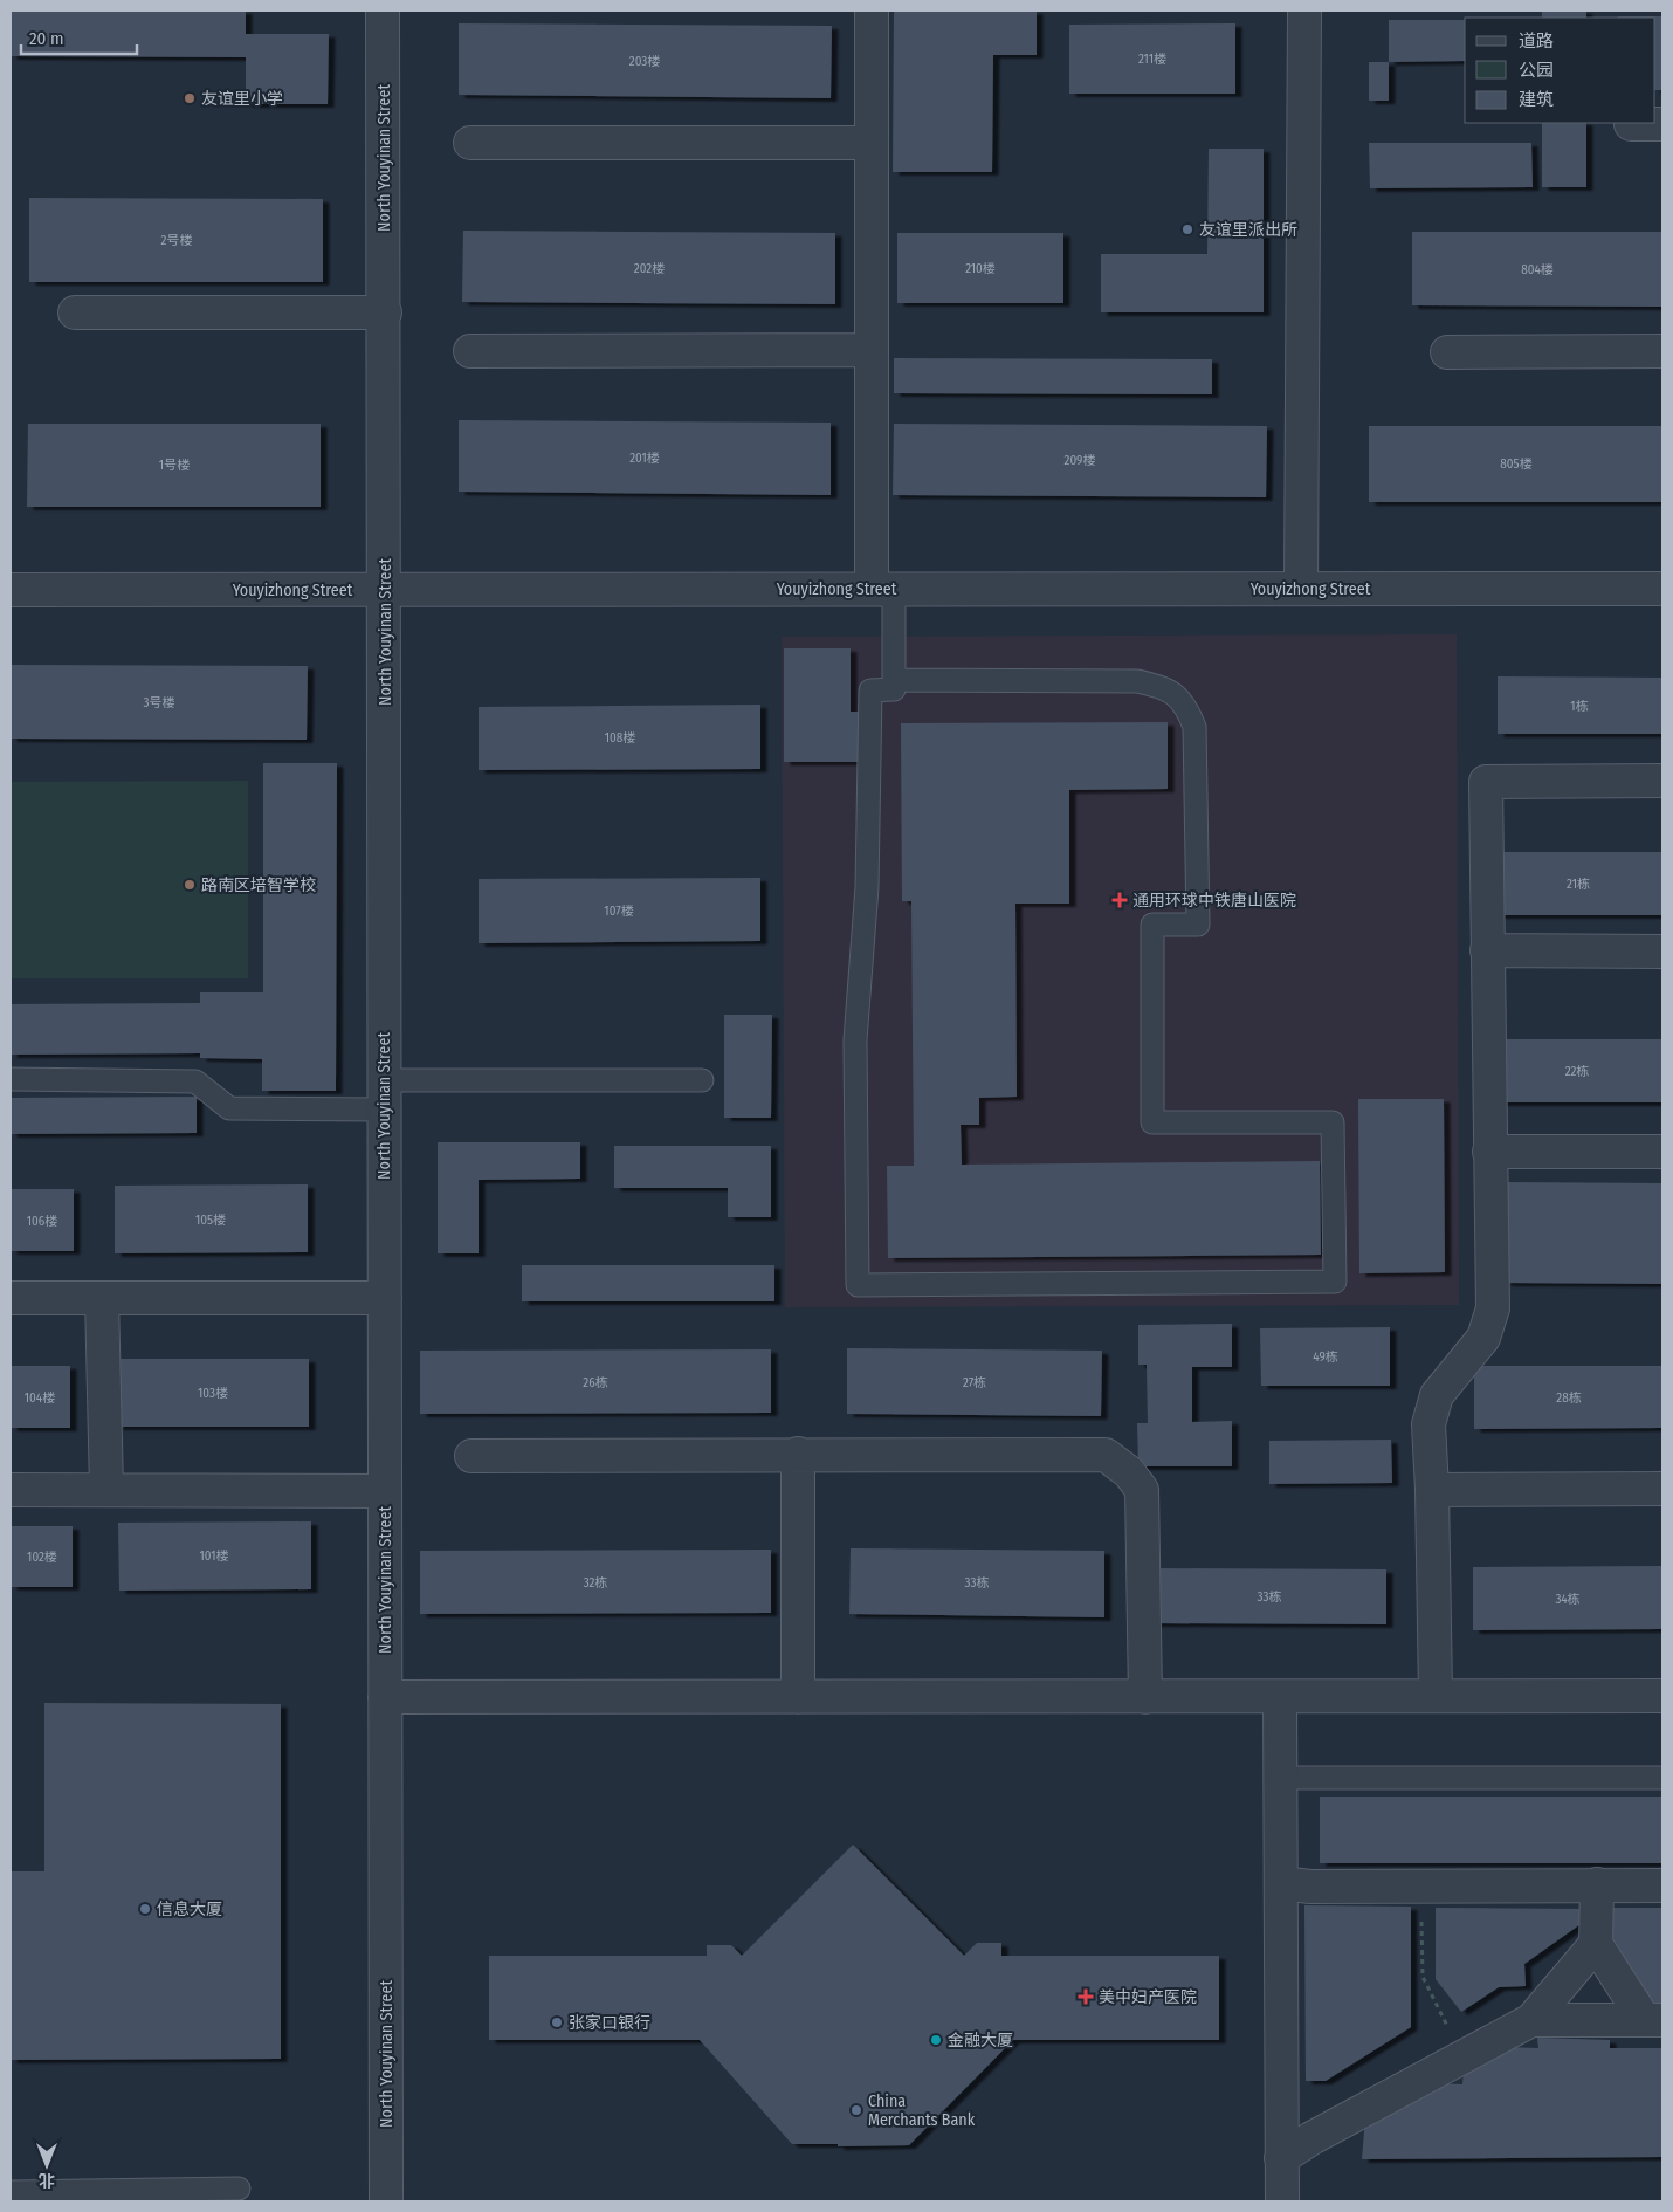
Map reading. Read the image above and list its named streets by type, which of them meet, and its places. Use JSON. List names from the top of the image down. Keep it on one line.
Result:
{"streets":{"street":["North Youyinan Street","Youyizhong Street"]},"crossings":[["North Youyinan Street","Youyizhong Street"]],"places":{"other":["友谊里小学","友谊里派出所","路南区培智学校","信息大厦","张家口银行","金融大厦","China Merchants Bank"],"health":["通用环球中铁唐山医院","美中妇产医院"]},"house_numbers":["211楼","203楼","2号楼","202楼","210楼","804楼","201楼","209楼","805楼","1号楼","3号楼","1栋","108楼","21栋","107楼","22栋","105楼","106楼","49栋","26栋","27栋","103楼","104楼","28栋","101楼","102楼","32栋","33栋","33栋","34栋"],"legend":["道路","公园","建筑"],"scale_bar":"20 m","north":"bottom"}
